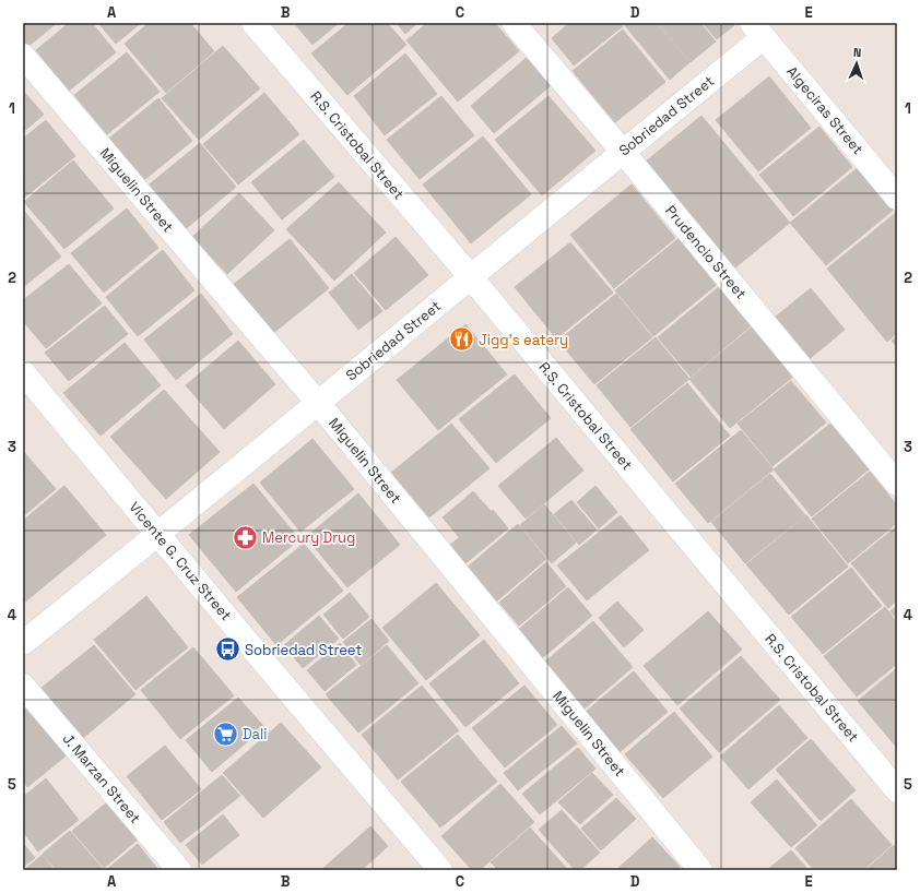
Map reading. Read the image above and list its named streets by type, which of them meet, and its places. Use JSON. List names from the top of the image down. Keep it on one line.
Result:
{"streets":{"street":["Algeciras Street","Sobriedad Street","R.S. Cristobal Street","Miguelin Street","Prudencio Street","Vicente G. Cruz Street","J. Marzan Street"]},"crossings":[["Algeciras Street","Sobriedad Street"],["Sobriedad Street","R.S. Cristobal Street"],["Sobriedad Street","Miguelin Street"],["Sobriedad Street","Prudencio Street"],["Sobriedad Street","Vicente G. Cruz Street"]],"places":{"restaurant":["Jigg's eatery"],"pharmacy":["Mercury Drug"],"bus stop":["Sobriedad Street"],"supermarket":["Dali"]},"north":"top","grid":{"columns":["A","B","C","D","E"],"rows":["1","2","3","4","5"]}}
